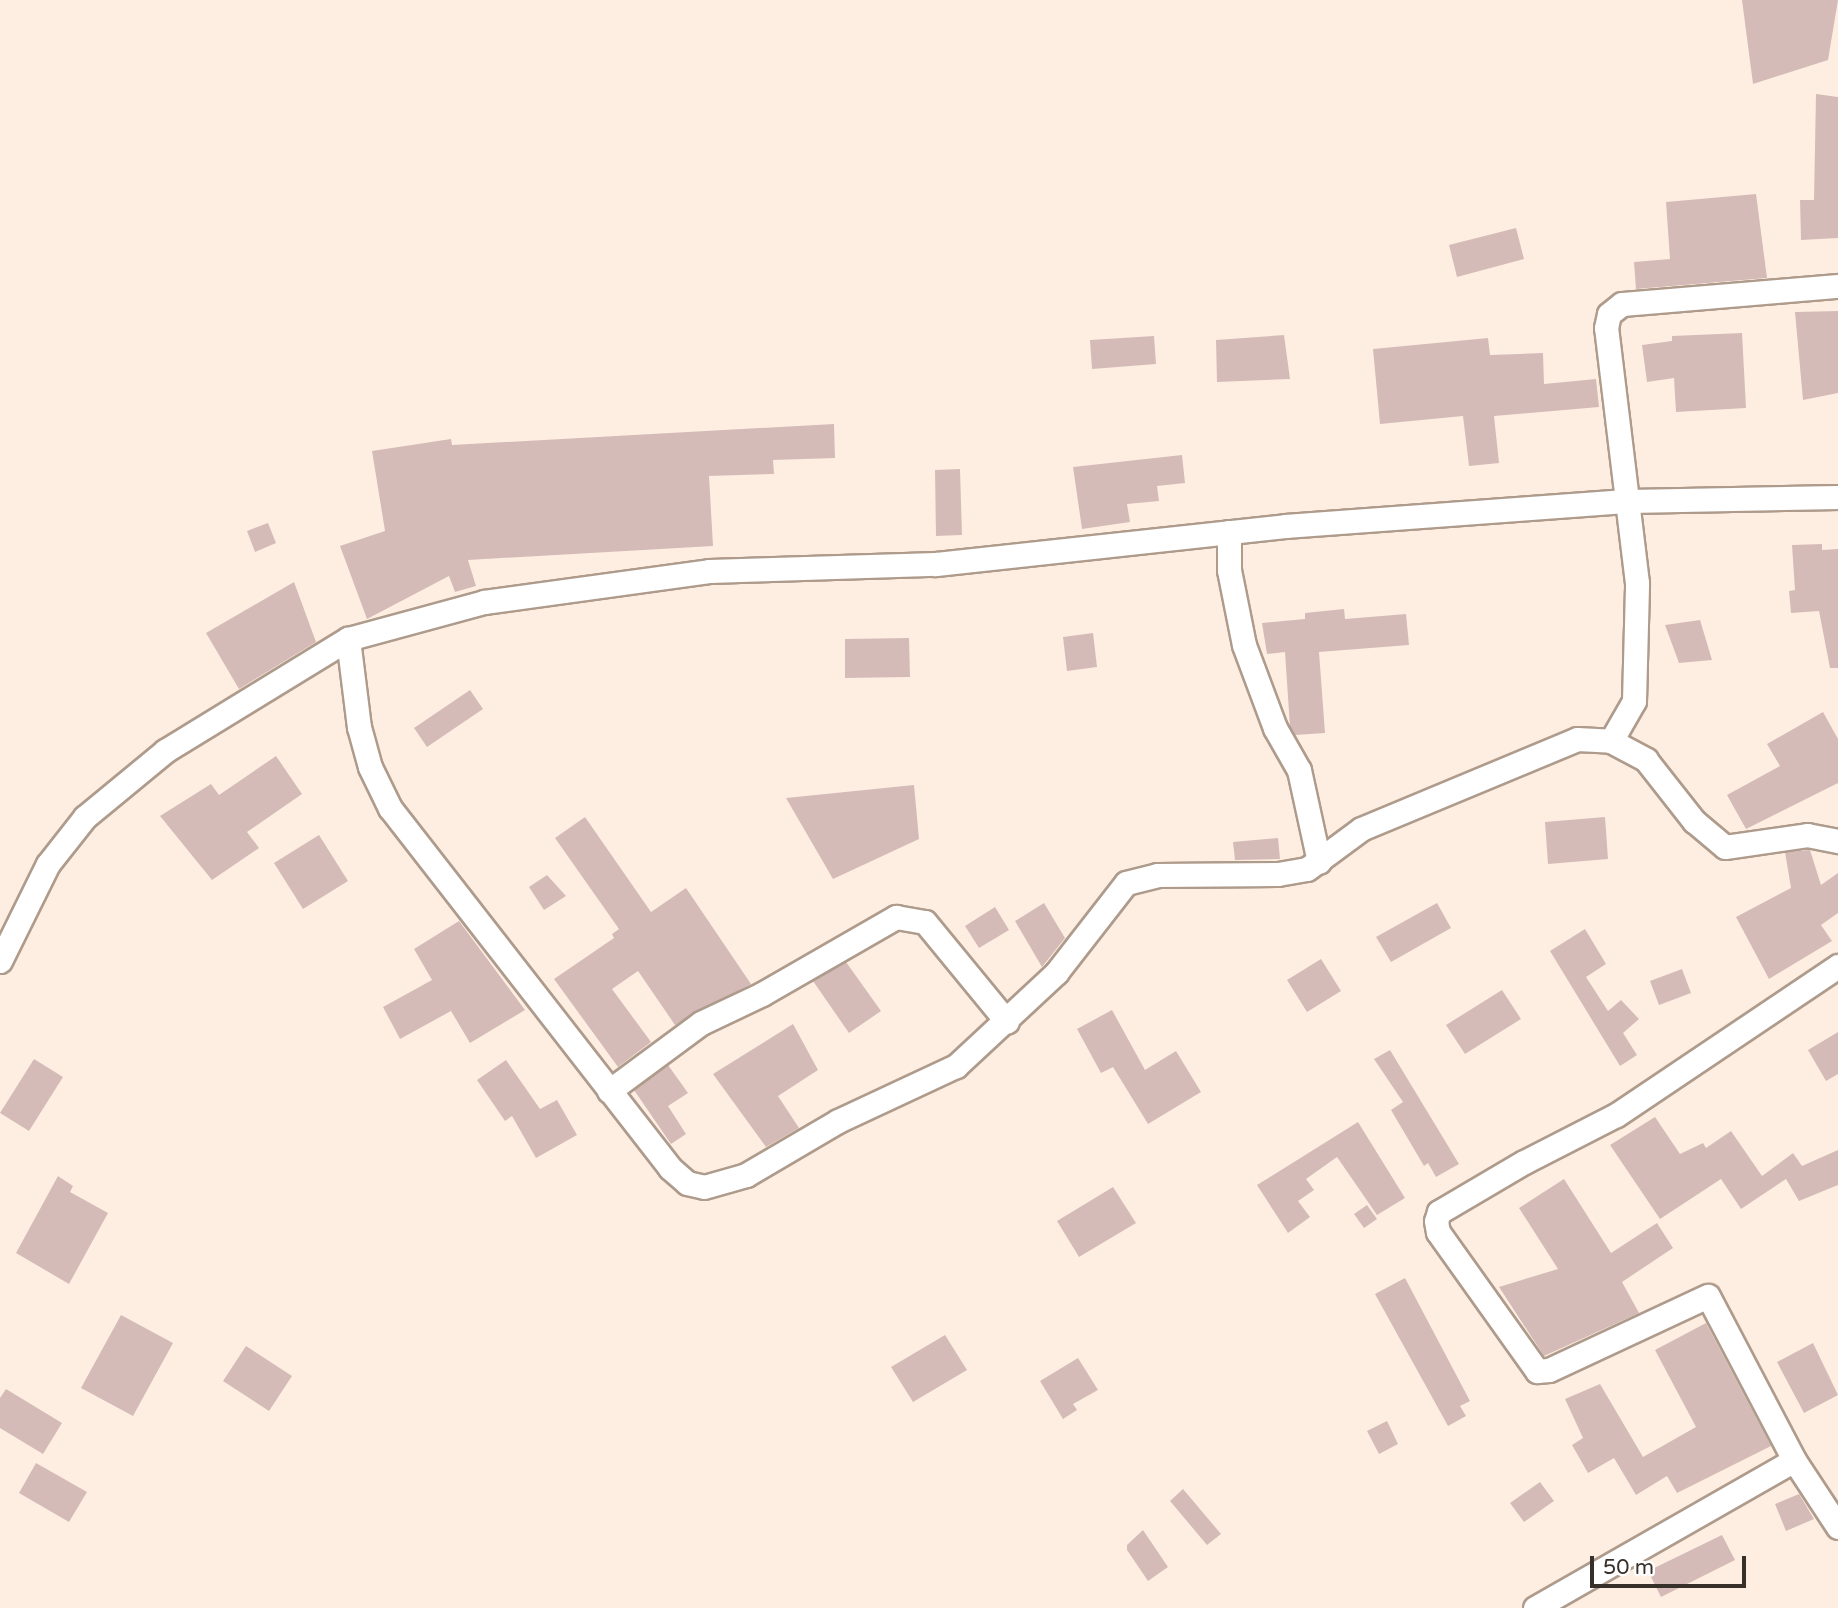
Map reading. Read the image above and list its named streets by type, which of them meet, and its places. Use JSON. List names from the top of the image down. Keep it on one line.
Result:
{"scale_bar":"50 m"}
